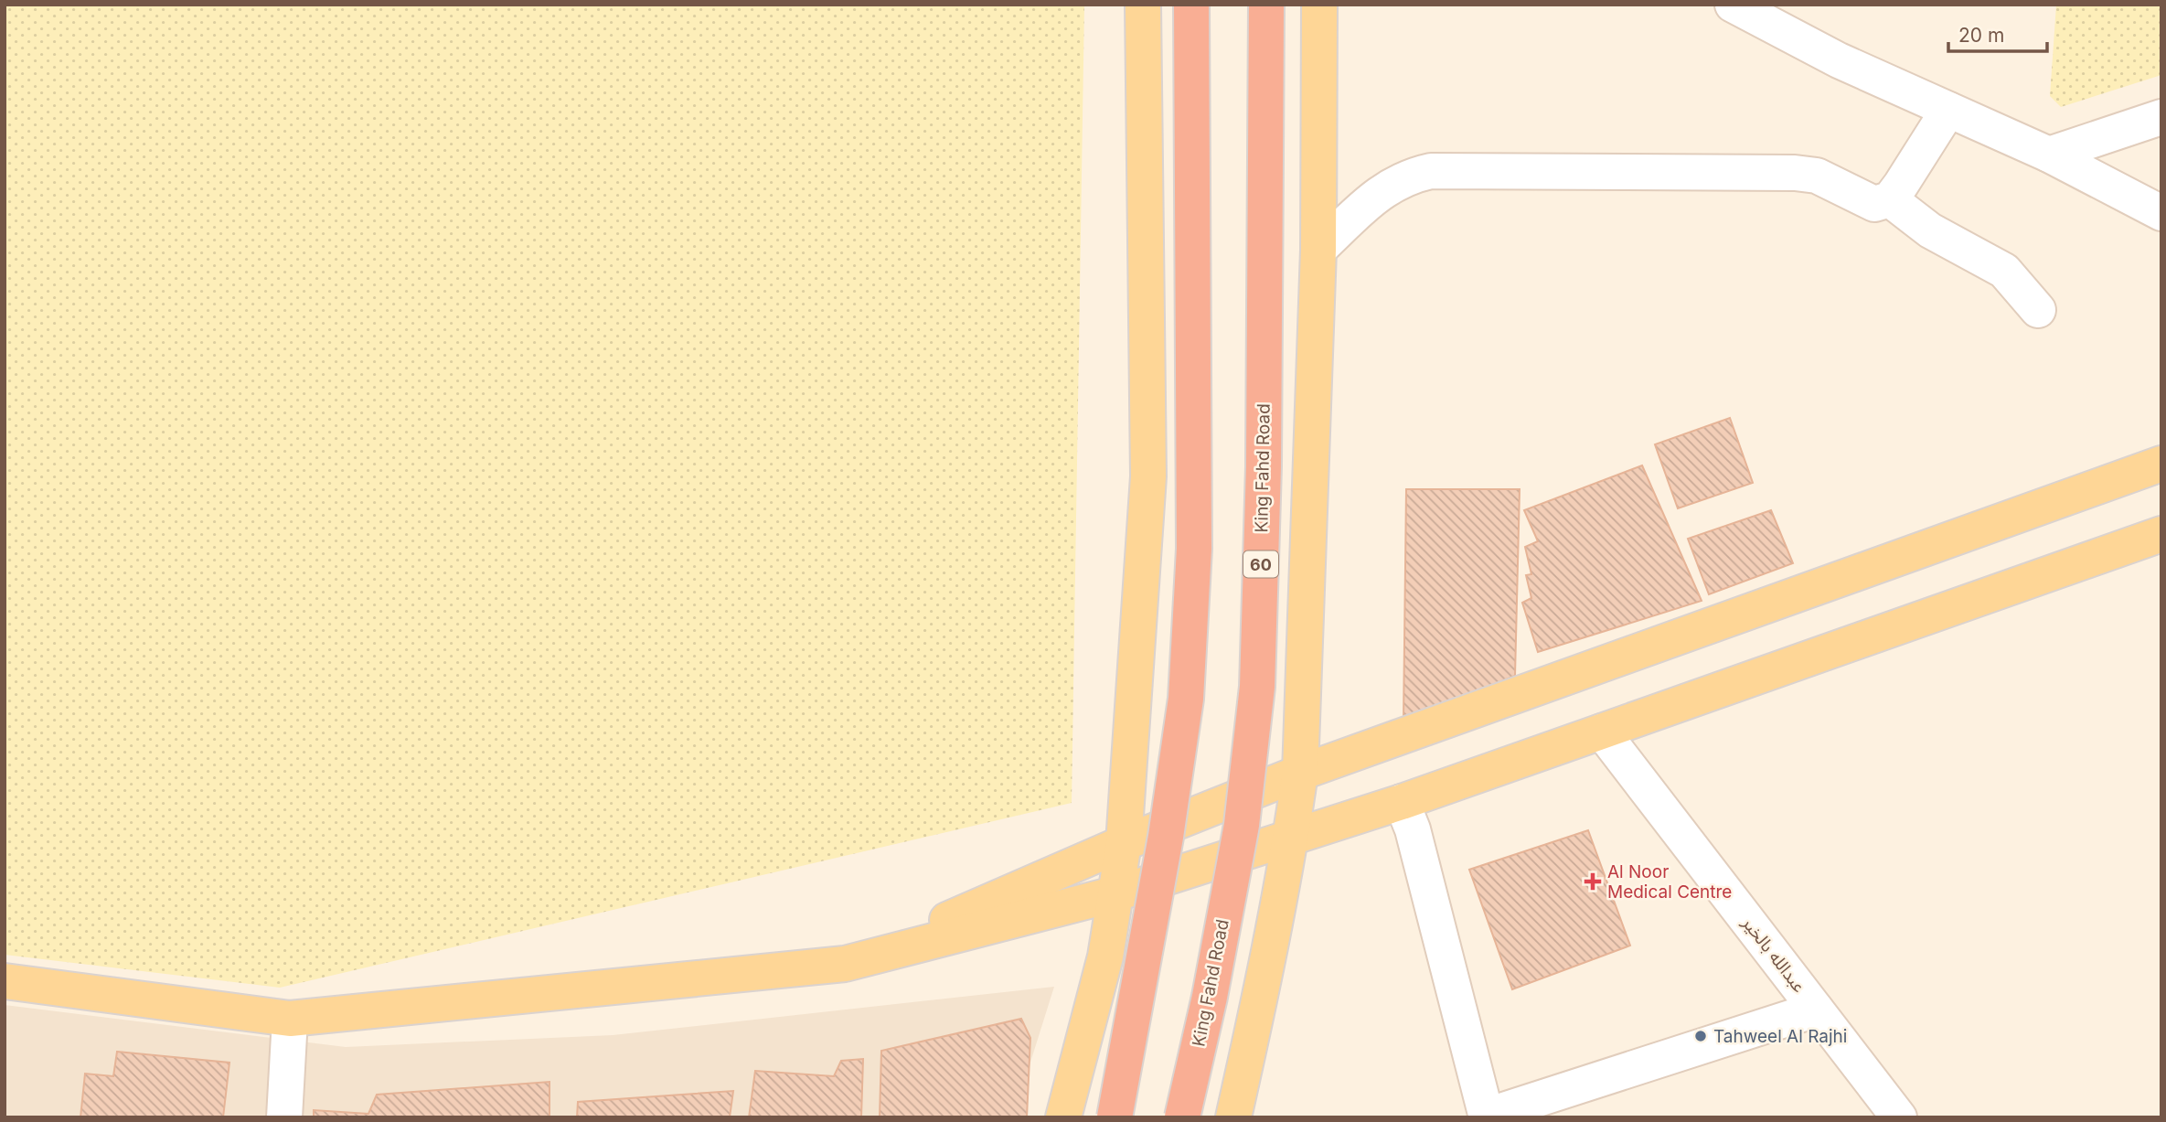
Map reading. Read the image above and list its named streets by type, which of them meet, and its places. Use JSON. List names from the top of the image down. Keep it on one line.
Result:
{"streets":{"highway":["King Fahd Road","60"],"street":["عبدالله بالخير"]},"places":{"health":["Al Noor Medical Centre"],"other":["Tahweel Al Rajhi"]},"scale_bar":"20 m"}
